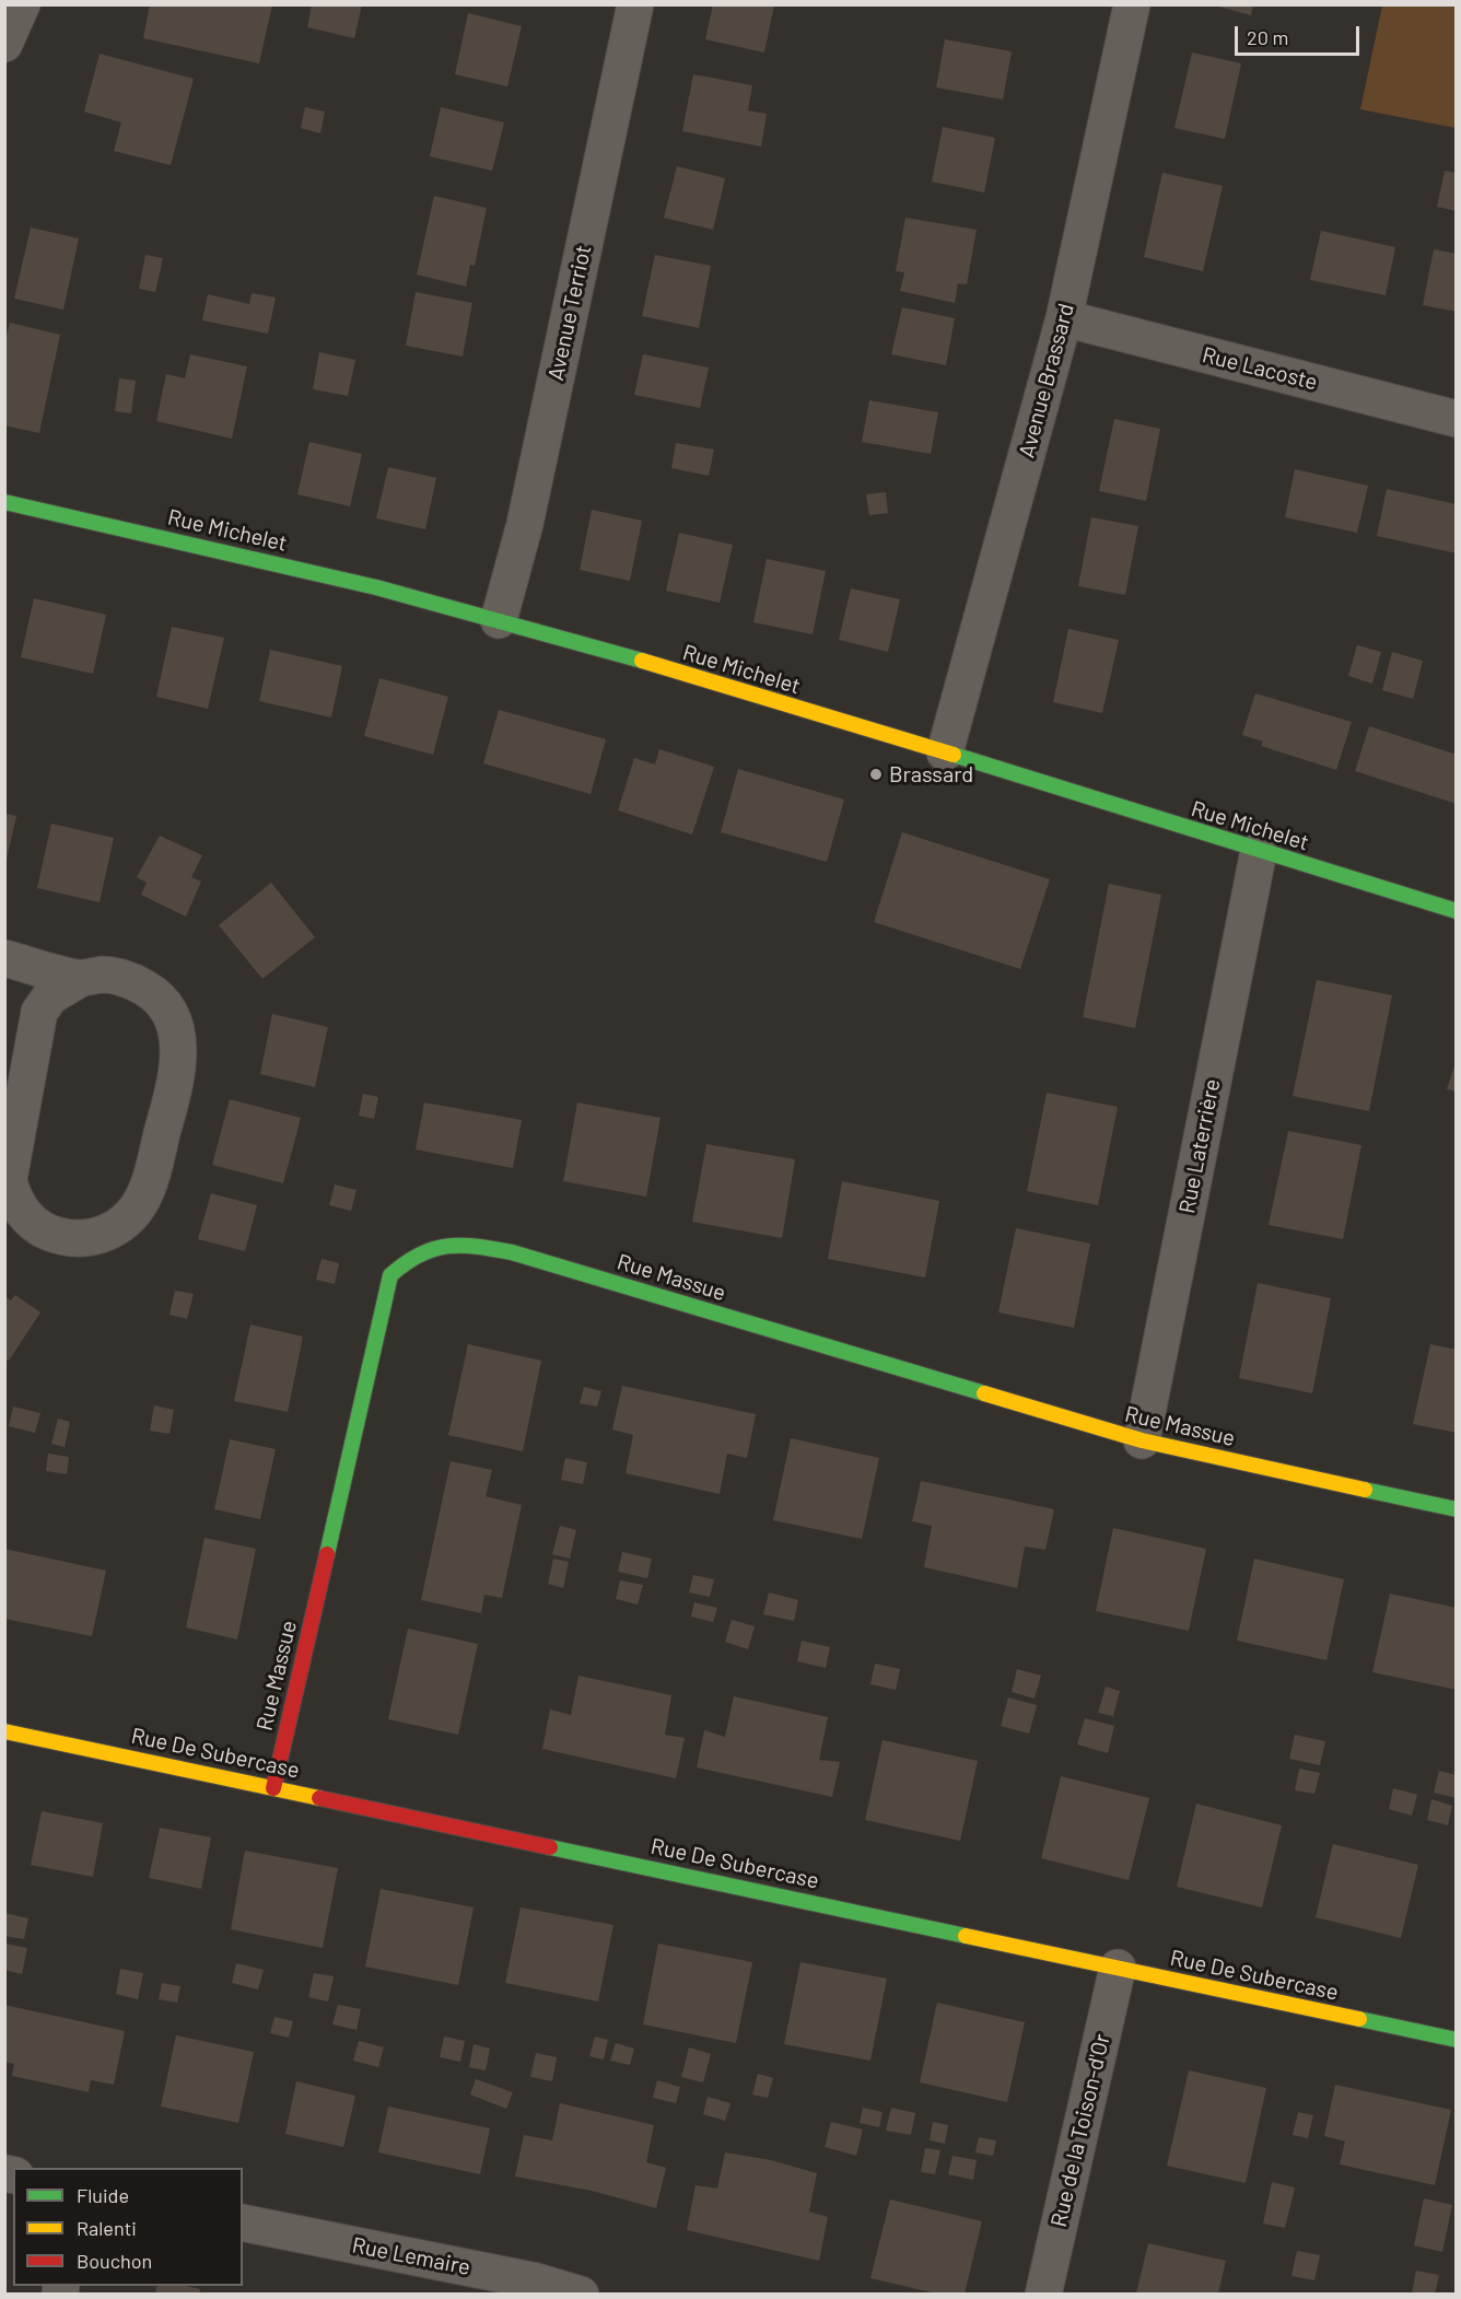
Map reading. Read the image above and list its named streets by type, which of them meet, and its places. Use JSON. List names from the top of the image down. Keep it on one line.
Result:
{"streets":{"street":["Avenue Terriot","Rue Lacoste","Avenue Brassard","Rue Michelet","Rue Laterrière","Rue Massue","Rue De Subercase","Rue de la Toison-d'Or","Rue Lemaire"]},"crossings":[["Avenue Terriot","Rue Michelet"],["Rue Lacoste","Avenue Brassard"],["Avenue Brassard","Rue Michelet"],["Rue Michelet","Rue Laterrière"],["Rue Laterrière","Rue Massue"],["Rue Massue","Rue De Subercase"],["Rue De Subercase","Rue de la Toison-d'Or"]],"places":["Brassard"],"legend":["Fluide","Ralenti","Bouchon"],"scale_bar":"20 m"}
